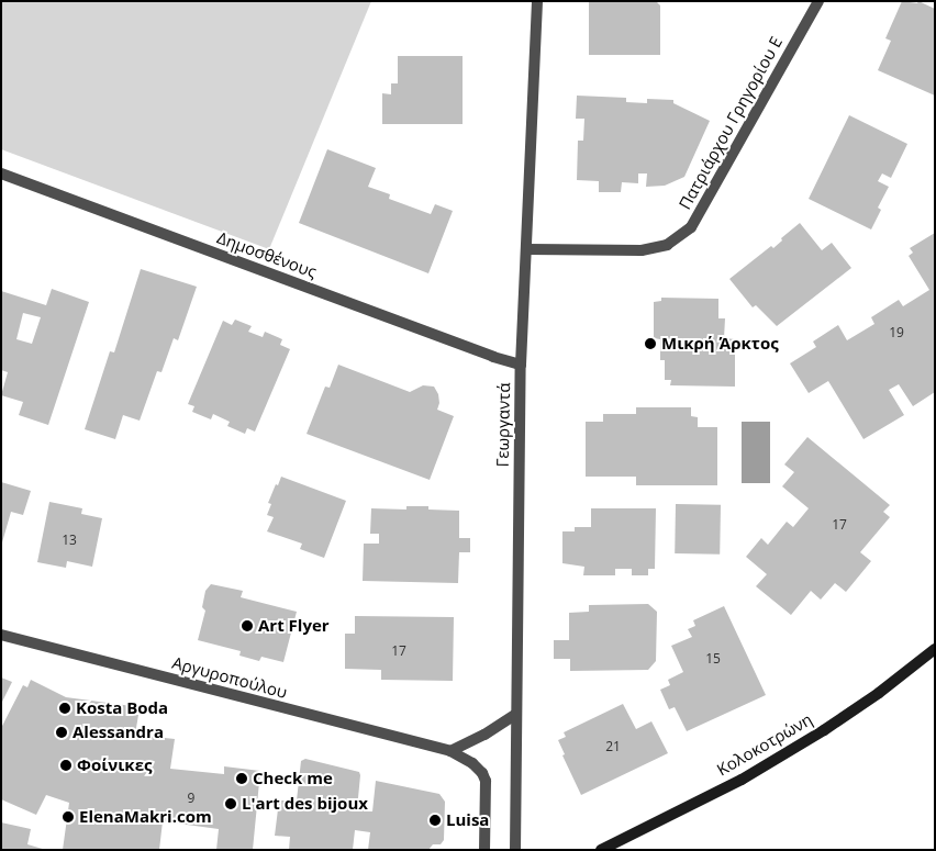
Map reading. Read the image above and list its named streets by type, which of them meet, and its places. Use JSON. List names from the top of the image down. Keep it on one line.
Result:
{"streets":{"street":["Πατριάρχου Γρηγορίου Ε","Δημοσθένους","Γεωργαντά","Αργυροπούλου","Κολοκοτρώνη"]},"crossings":[["Πατριάρχου Γρηγορίου Ε","Γεωργαντά"],["Δημοσθένους","Γεωργαντά"]],"places":["Μικρή Άρκτος","Art Flyer","Kosta Boda","Alessandra","Φοίνικες","Check me","L'art des bijoux","ElenaMakri.com","Luisa"],"house_numbers":["19","17","13","17","15","21","9"]}
